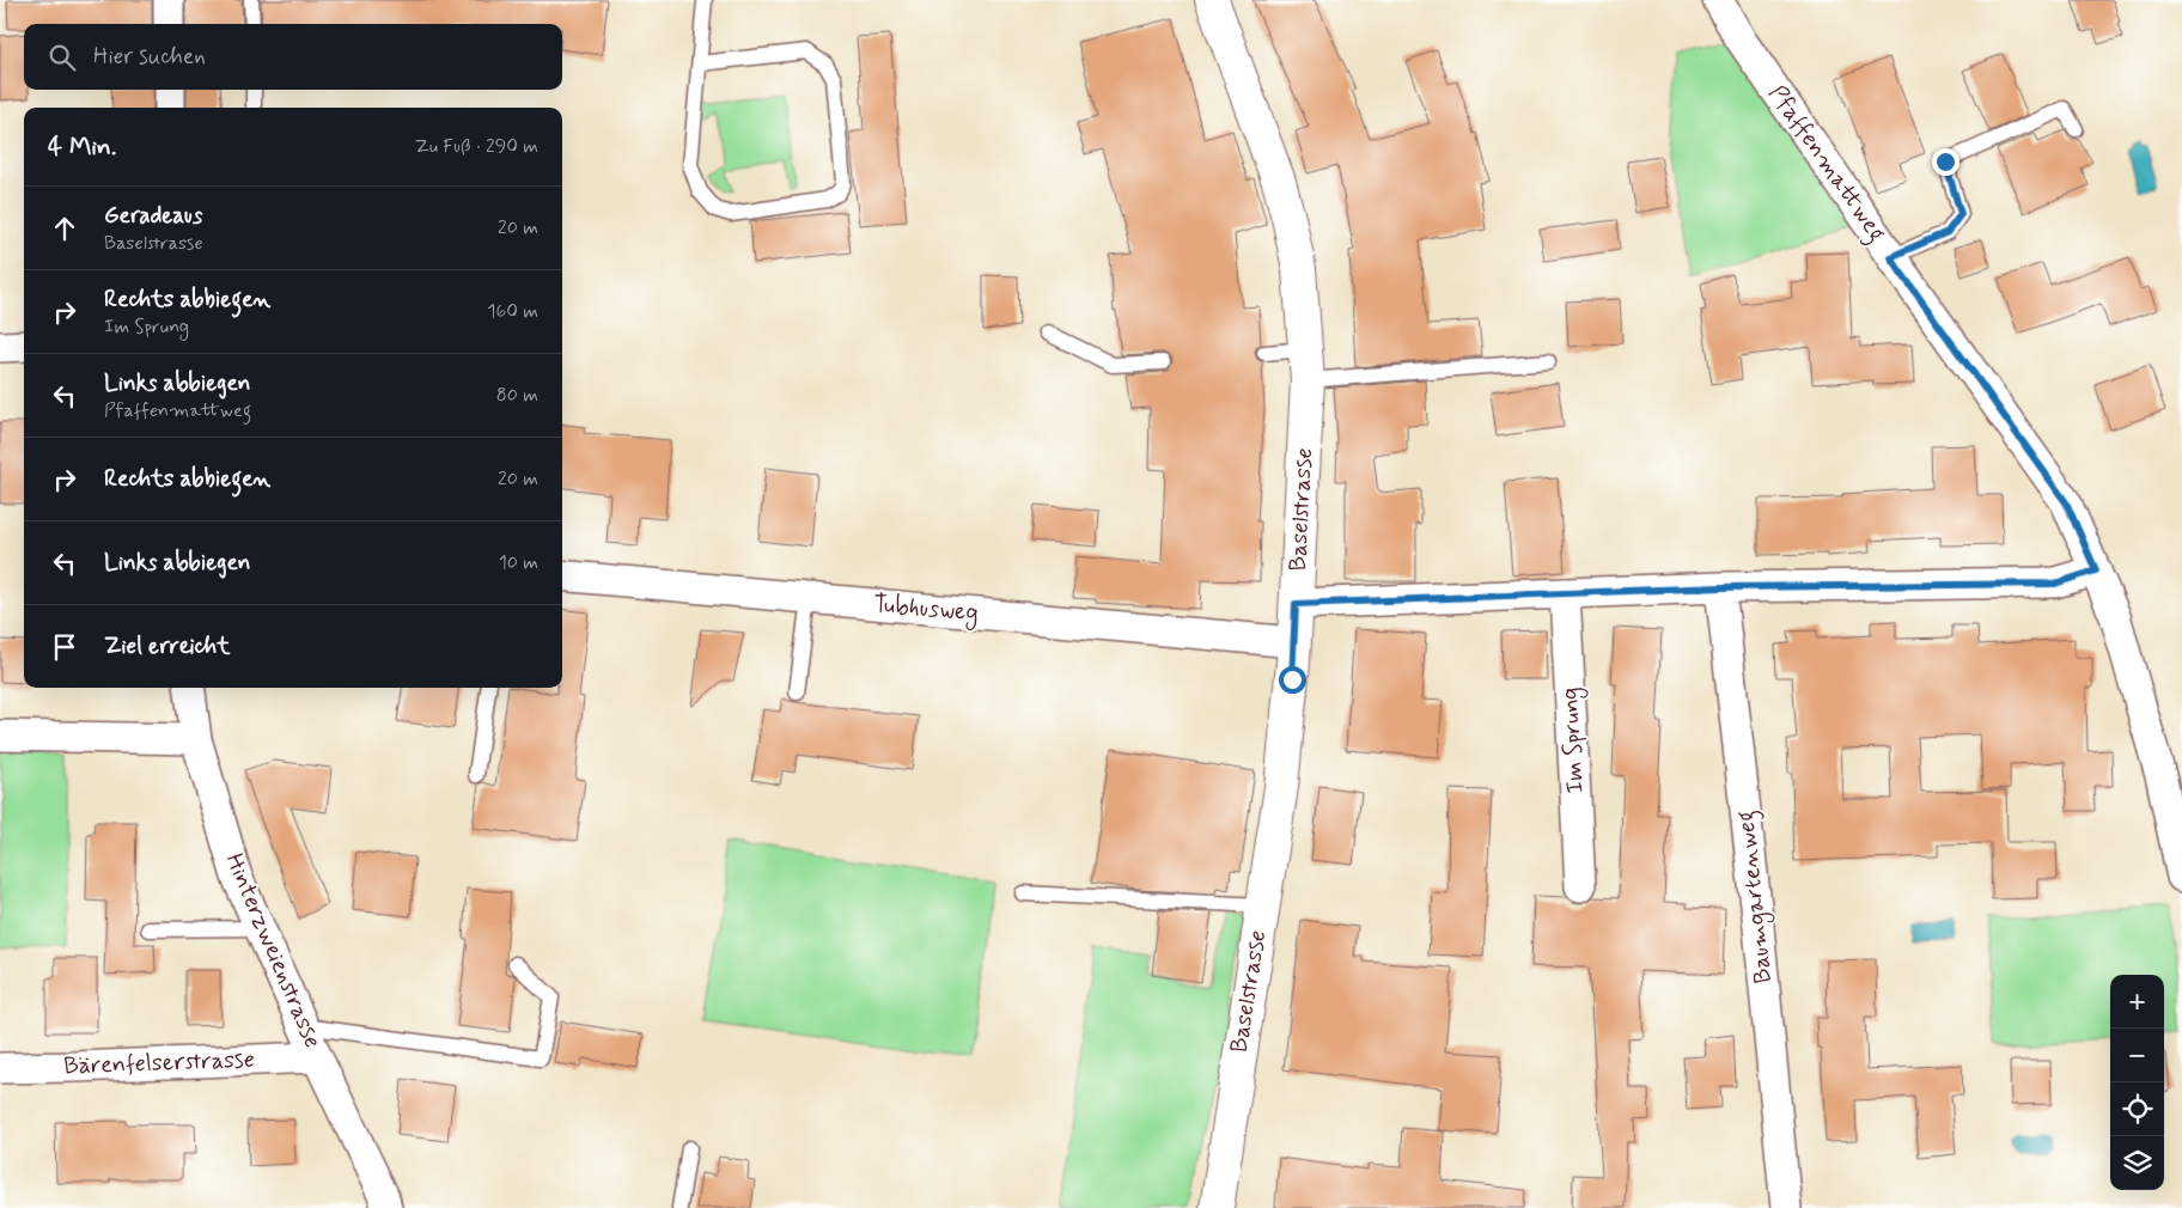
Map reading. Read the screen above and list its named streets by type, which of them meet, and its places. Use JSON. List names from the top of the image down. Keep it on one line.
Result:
{"streets":{"street":["Pfaffenmattweg","Baselstrasse","Tubhusweg","Im Sprung","Baumgartenweg","Hinterzweienstrasse","Bärenfelserstrasse"]},"crossings":[["Baselstrasse","Tubhusweg"],["Hinterzweienstrasse","Bärenfelserstrasse"]],"page":{"search":"Hier suchen","heading":["4 Min.","Zu Fuß · 290 m"],"list":[["Geradeaus","Baselstrasse","20 m"],["Rechts abbiegen","Im Sprung","160 m"],["Links abbiegen","Pfaffenmattweg","80 m"],["Rechts abbiegen","20 m"],["Links abbiegen","10 m"],"Ziel erreicht"],"map_buttons":["+","−"]}}
